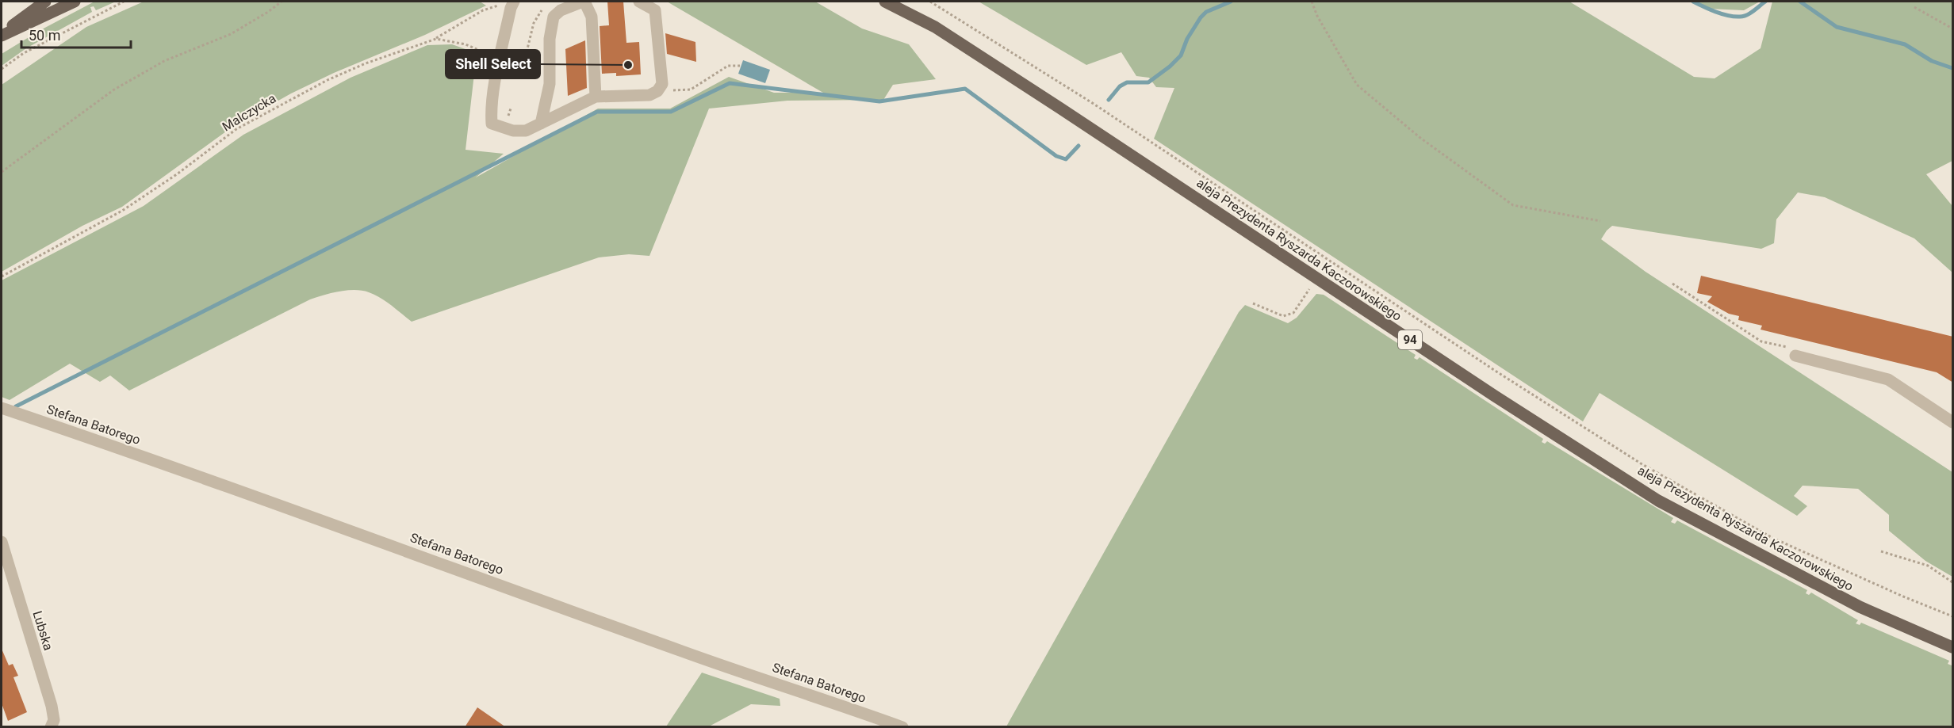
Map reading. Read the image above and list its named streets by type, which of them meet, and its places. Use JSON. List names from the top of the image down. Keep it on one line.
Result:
{"streets":{"main road":["aleja Prezydenta Ryszarda Kaczorowskiego","94"],"street":["Stefana Batorego","Lubska"],"path":["Malczycka"]},"places":["Shell Select"],"scale_bar":"50 m"}
